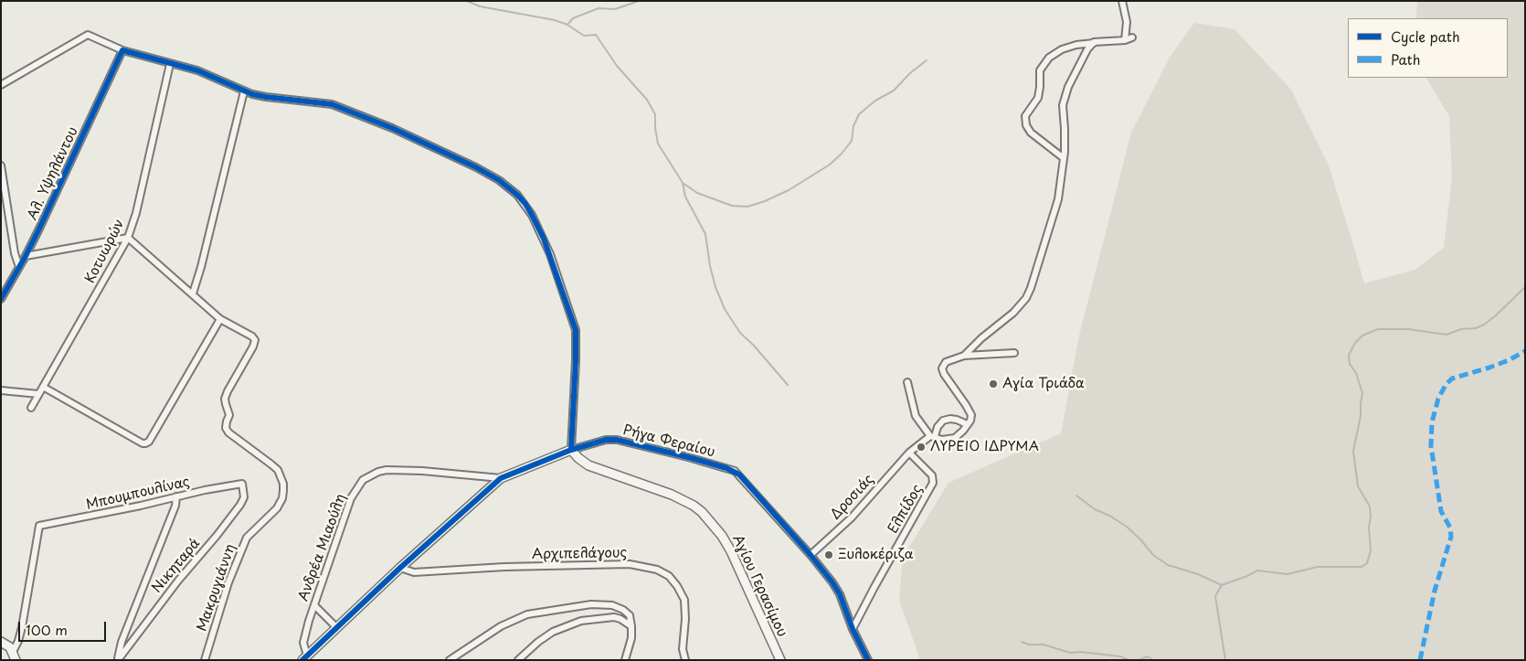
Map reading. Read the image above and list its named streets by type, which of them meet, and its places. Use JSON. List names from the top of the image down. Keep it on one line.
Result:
{"streets":{"street":["Αλ. Υψηλάντου","Κοτυωρών","Ρήγα Φεραίου","Μπουμπουλίνας","Δροσιάς","Ελπίδος","Ανδρέα Μιαούλη","Αρχιπελάγους","Νικηταρά","Αγίου Γερασίμου","Μακρυγιάννη"]},"crossings":[["Ρήγα Φεραίου","Δροσιάς"],["Ρήγα Φεραίου","Ελπίδος"],["Ρήγα Φεραίου","Ανδρέα Μιαούλη"],["Ρήγα Φεραίου","Αρχιπελάγους"],["Ρήγα Φεραίου","Αγίου Γερασίμου"],["Μπουμπουλίνας","Νικηταρά"],["Δροσιάς","Ελπίδος"]],"places":["Αγία Τριάδα","ΛΥΡΕΙΟ ΙΔΡΥΜΑ","Ξυλοκέριζα"],"legend":["Cycle path","Path"],"scale_bar":"100 m"}
